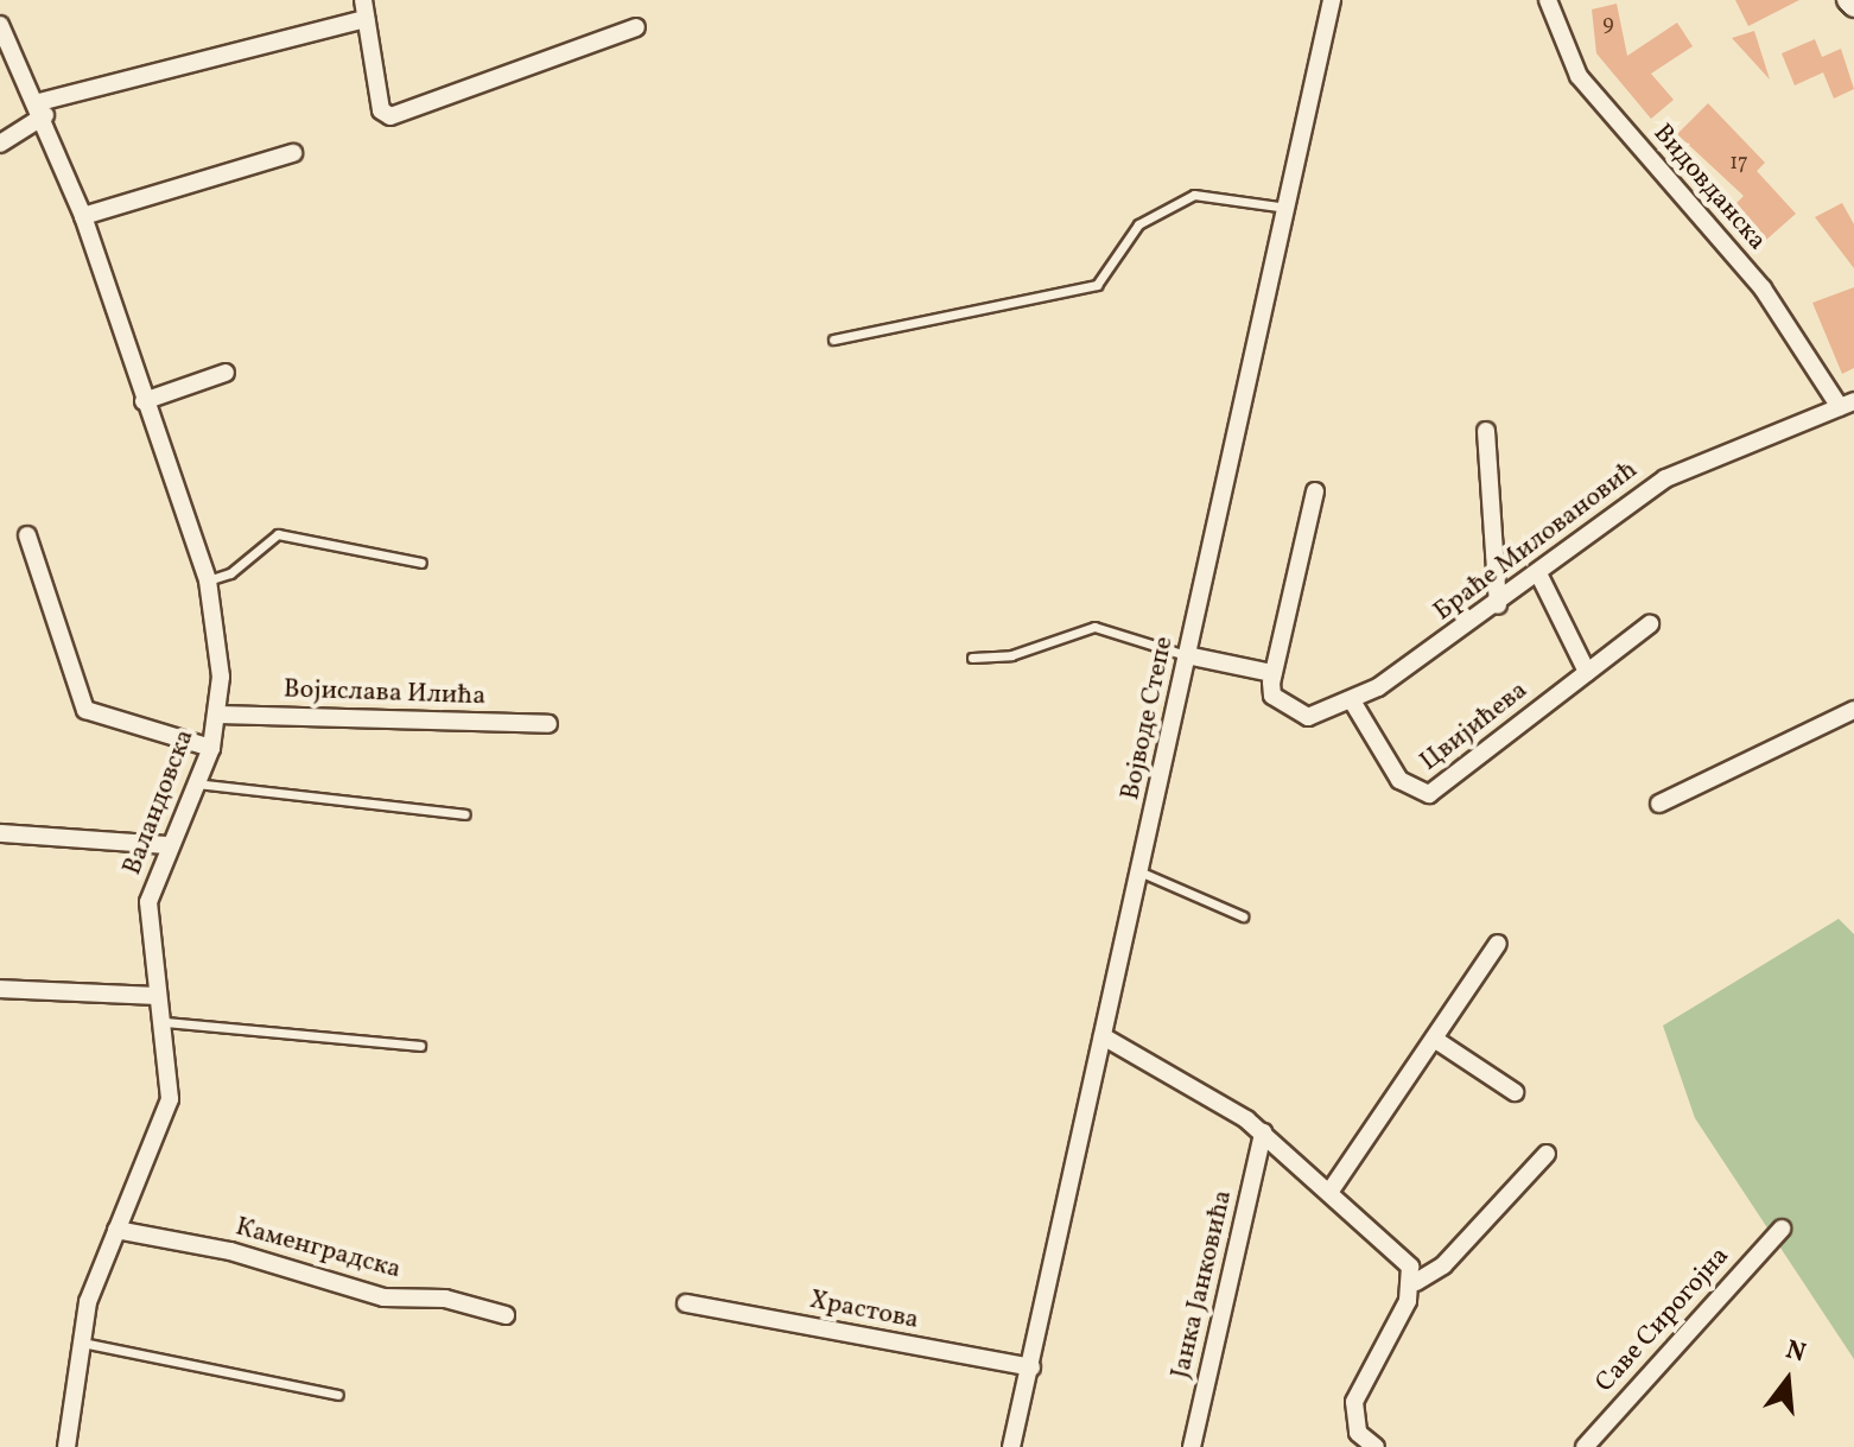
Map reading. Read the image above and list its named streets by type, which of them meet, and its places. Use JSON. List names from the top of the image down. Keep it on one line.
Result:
{"streets":{"street":["Видовданска","Браће Миловановић","Војислава Илића","Војводе Степе","Цвијићева","Валандовска","Каменградска","Јанка Јанковића","Храстова","Саве Сирогојна"]},"crossings":[["Видовданска","Браће Миловановић"],["Браће Миловановић","Цвијићева"],["Војислава Илића","Валандовска"],["Војводе Степе","Храстова"],["Валандовска","Каменградска"]],"house_numbers":["9","17"],"north":"top"}
